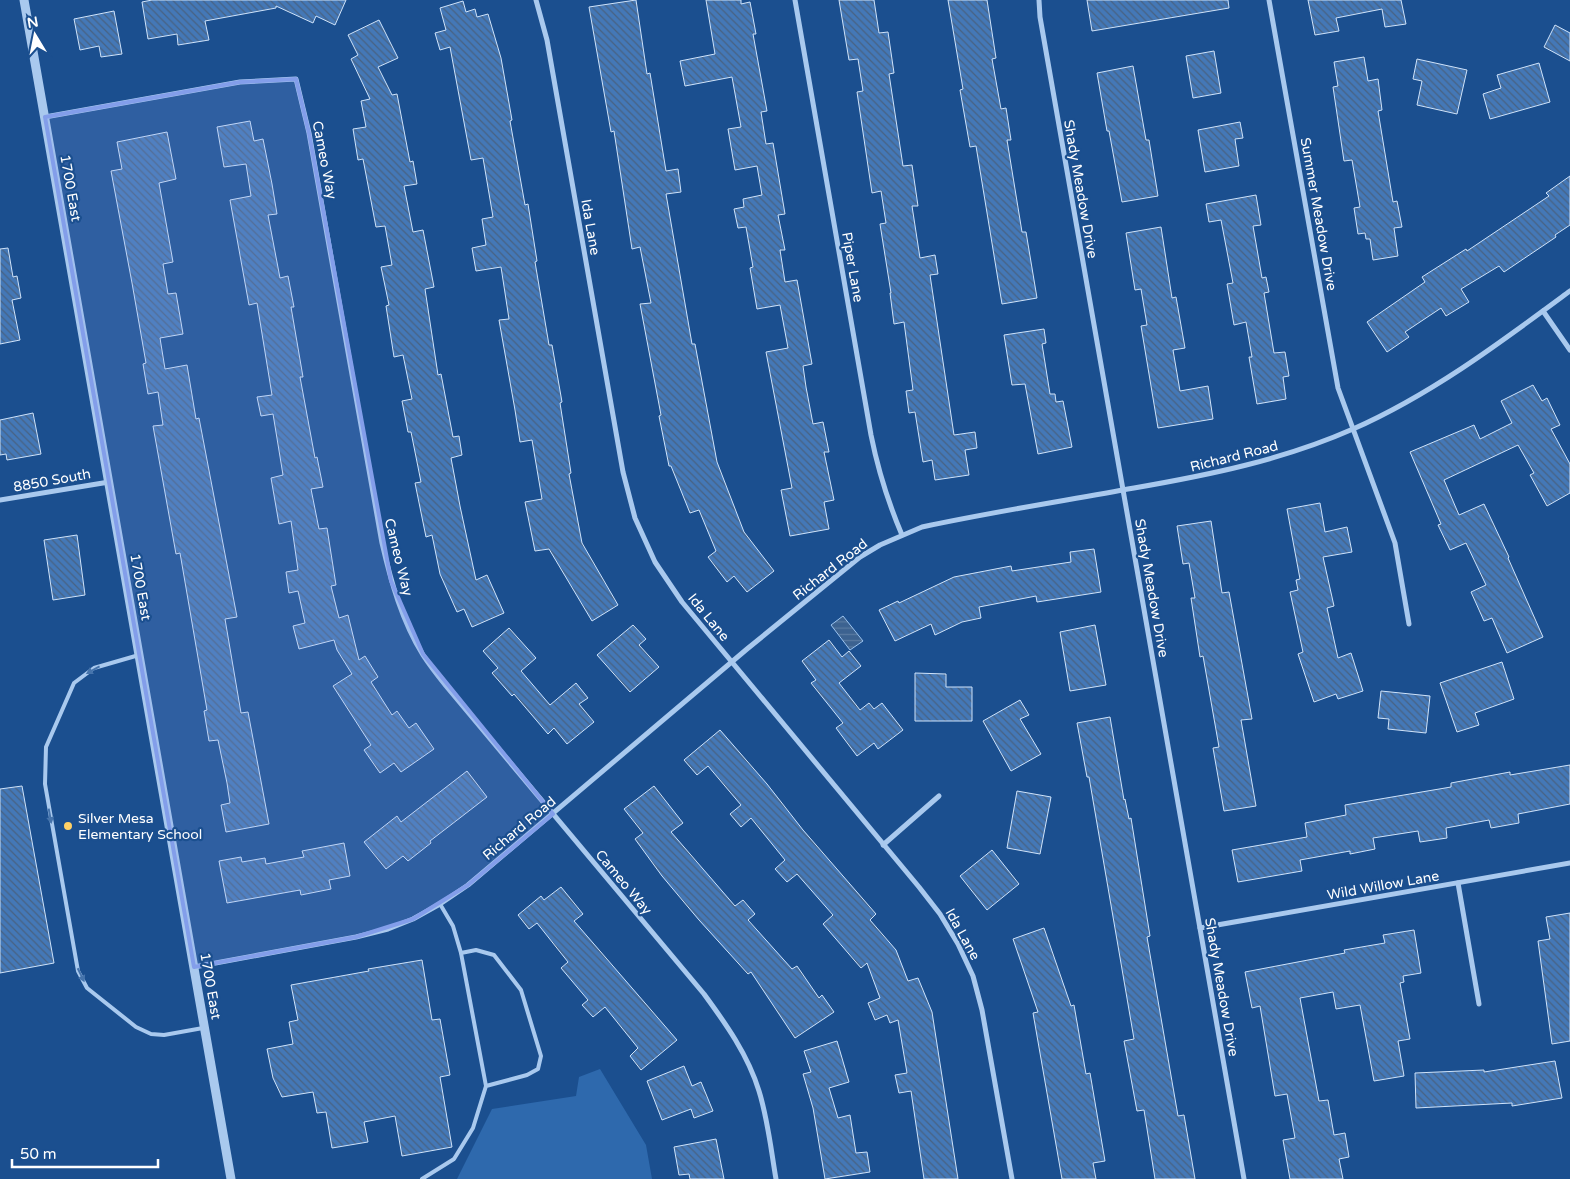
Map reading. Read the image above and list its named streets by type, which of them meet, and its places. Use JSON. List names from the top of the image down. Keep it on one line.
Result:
{"streets":{"street":["Cameo Way","1700 East","Shady Meadow Drive","Summer Meadow Drive","Ida Lane","Piper Lane","Richard Road","8850 South","Wild Willow Lane"]},"crossings":[["Cameo Way","1700 East"],["Cameo Way","Richard Road"],["1700 East","Richard Road"],["1700 East","8850 South"],["Shady Meadow Drive","Richard Road"],["Shady Meadow Drive","Wild Willow Lane"],["Summer Meadow Drive","Richard Road"],["Ida Lane","Richard Road"],["Piper Lane","Richard Road"]],"places":["Silver Mesa Elementary School"],"scale_bar":"50 m","north":"top"}
